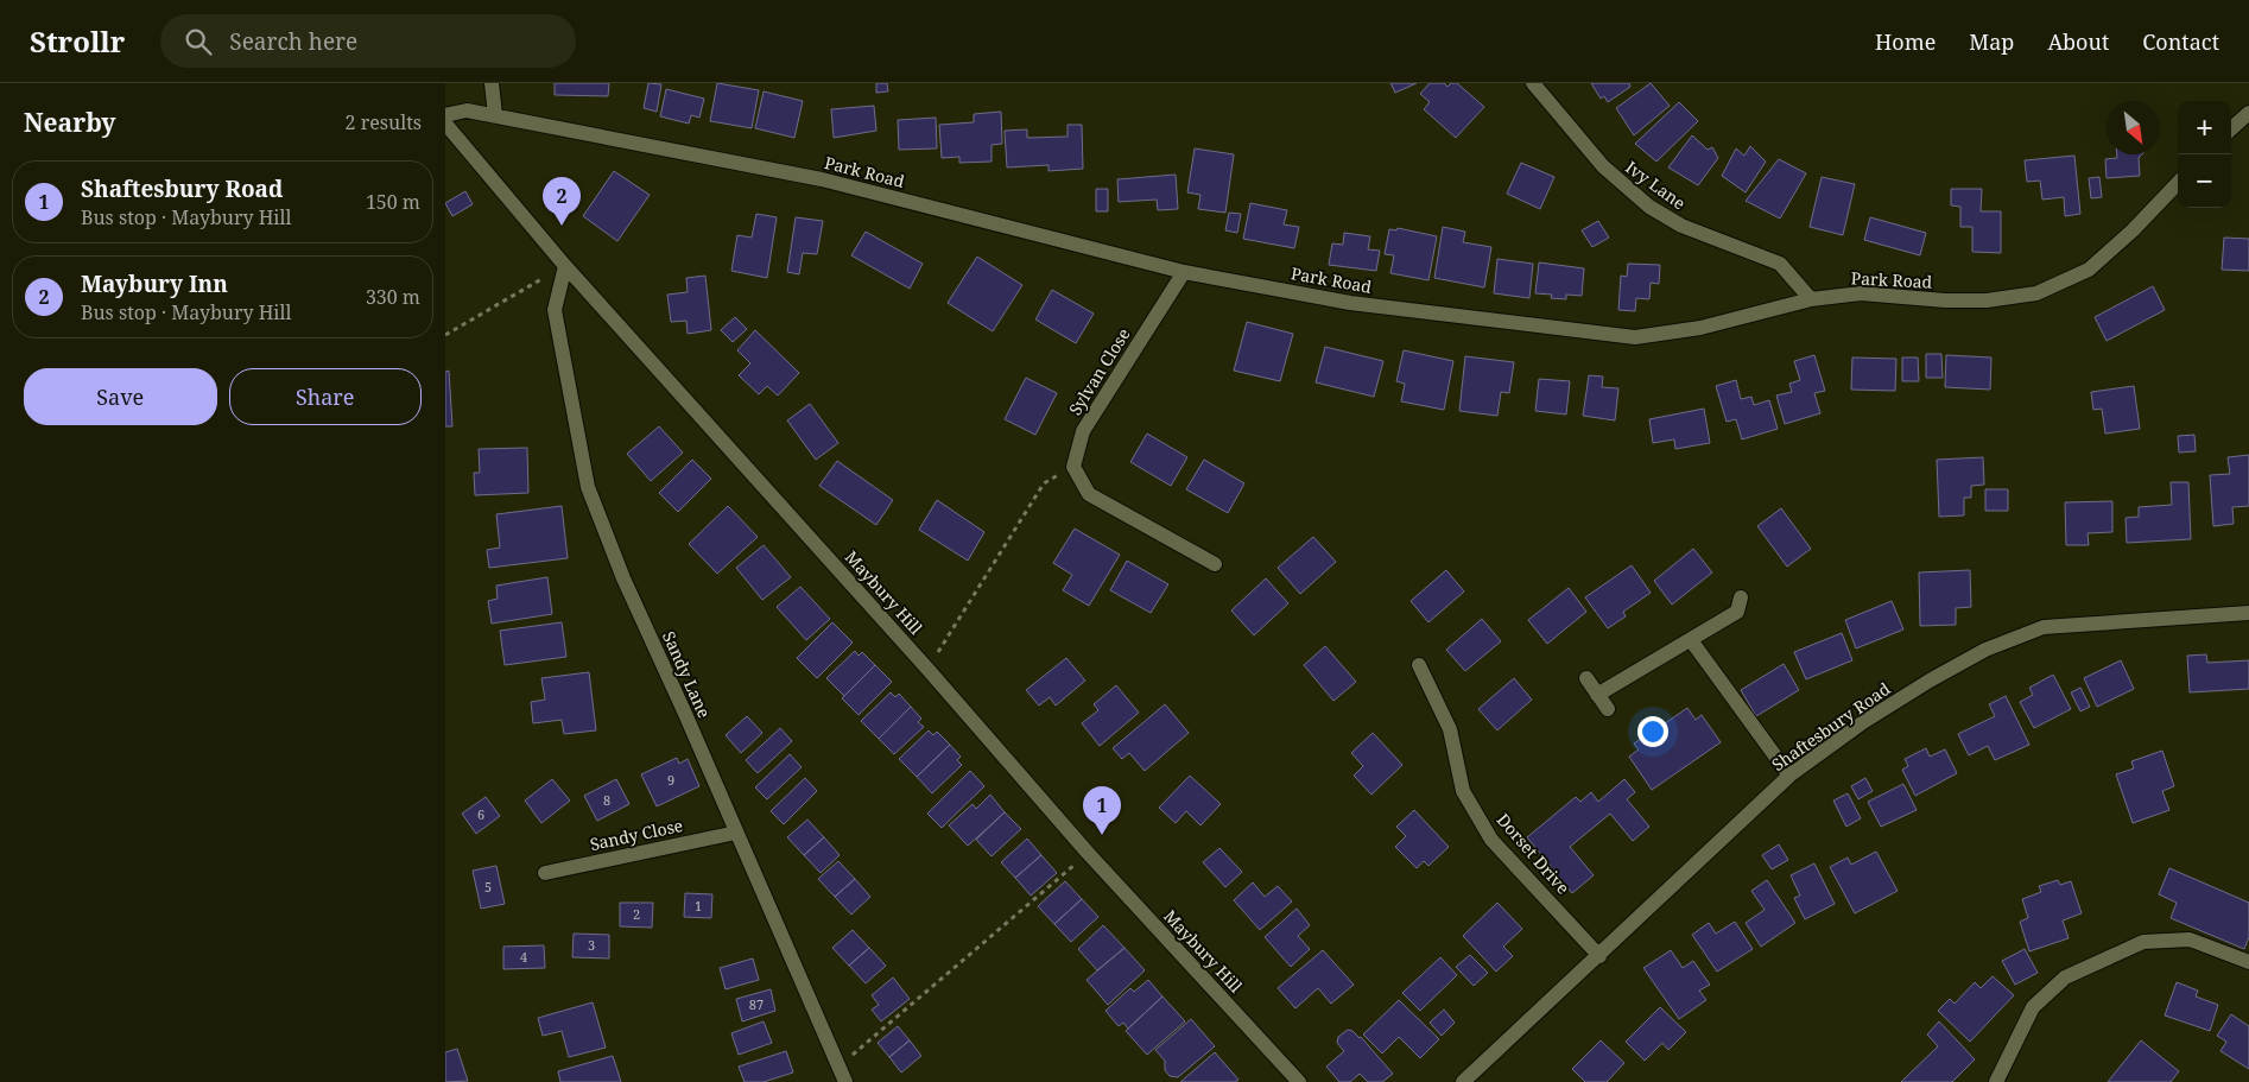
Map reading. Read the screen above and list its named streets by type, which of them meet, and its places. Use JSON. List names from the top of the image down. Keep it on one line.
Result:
{"streets":{"street":["Park Road","Ivy Lane","Sylvan Close","Maybury Hill","Sandy Lane","Shaftesbury Road","Sandy Close","Dorset Drive"]},"crossings":[["Park Road","Ivy Lane"],["Park Road","Sylvan Close"],["Maybury Hill","Sandy Lane"],["Sandy Lane","Sandy Close"],["Shaftesbury Road","Dorset Drive"]],"house_numbers":["9","8","6","5","1","2","3","4","87"],"north":"bottom right","page":{"header":"Strollr","search":"Search here","nav":["Home","Map","About","Contact"],"heading":["Nearby","2 results"],"map_buttons":["+","−"],"list":[{"mark":"1","name":"Shaftesbury Road","note":"Bus stop · Maybury Hill","value":"150 m"},{"mark":"2","name":"Maybury Inn","note":"Bus stop · Maybury Hill","value":"330 m"}],"pins":["2","1"],"buttons":["Save","Share"]}}
